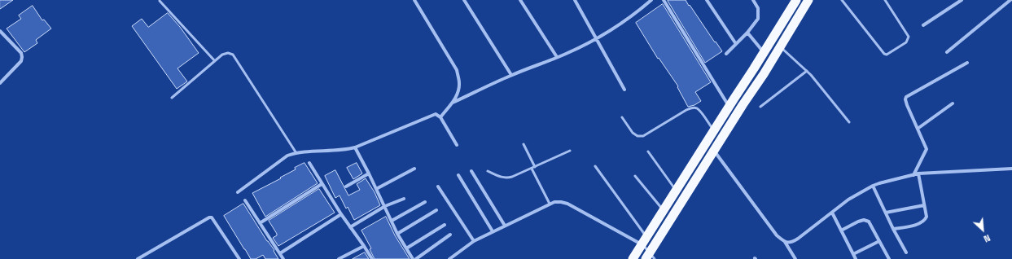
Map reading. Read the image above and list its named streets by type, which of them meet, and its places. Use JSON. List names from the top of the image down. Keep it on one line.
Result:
{"north":"bottom right"}
